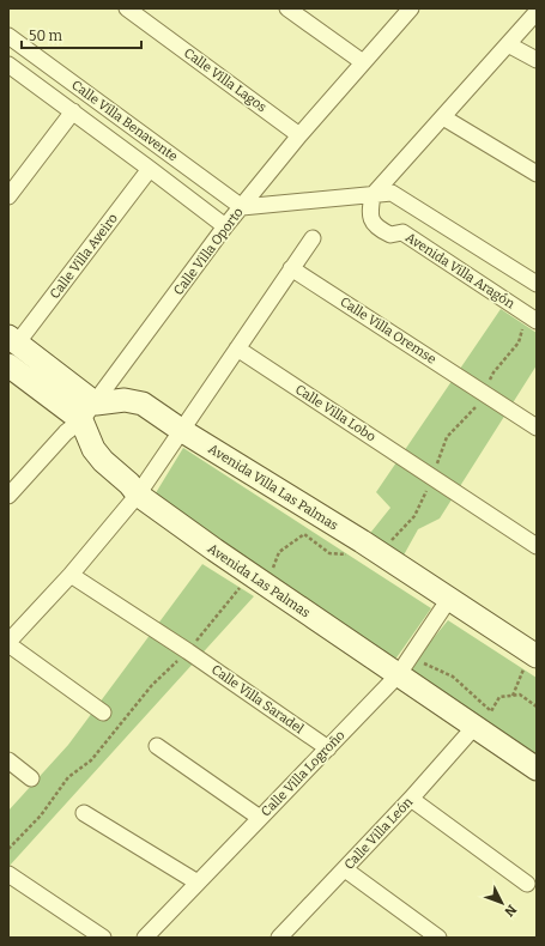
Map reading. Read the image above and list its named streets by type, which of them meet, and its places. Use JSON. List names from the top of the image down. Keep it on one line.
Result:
{"streets":{"street":["Calle Villa Lagos","Calle Villa Benavente","Calle Villa Oporto","Calle Villa Aveiro","Avenida Villa Aragón","Calle Villa Oremse","Calle Villa Lobo","Avenida Villa Las Palmas","Avenida Las Palmas","Calle Villa Saradel","Calle Villa Logroño","Calle Villa León"]},"crossings":[["Calle Villa Lagos","Calle Villa Oporto"],["Calle Villa Benavente","Calle Villa Oporto"],["Calle Villa Benavente","Calle Villa Aveiro"],["Calle Villa Oporto","Avenida Villa Las Palmas"],["Calle Villa Oporto","Avenida Las Palmas"],["Avenida Villa Las Palmas","Avenida Las Palmas"],["Avenida Villa Las Palmas","Calle Villa Logroño"],["Avenida Las Palmas","Calle Villa Logroño"],["Avenida Las Palmas","Calle Villa León"],["Calle Villa Saradel","Calle Villa Logroño"]],"scale_bar":"50 m","north":"bottom right"}
